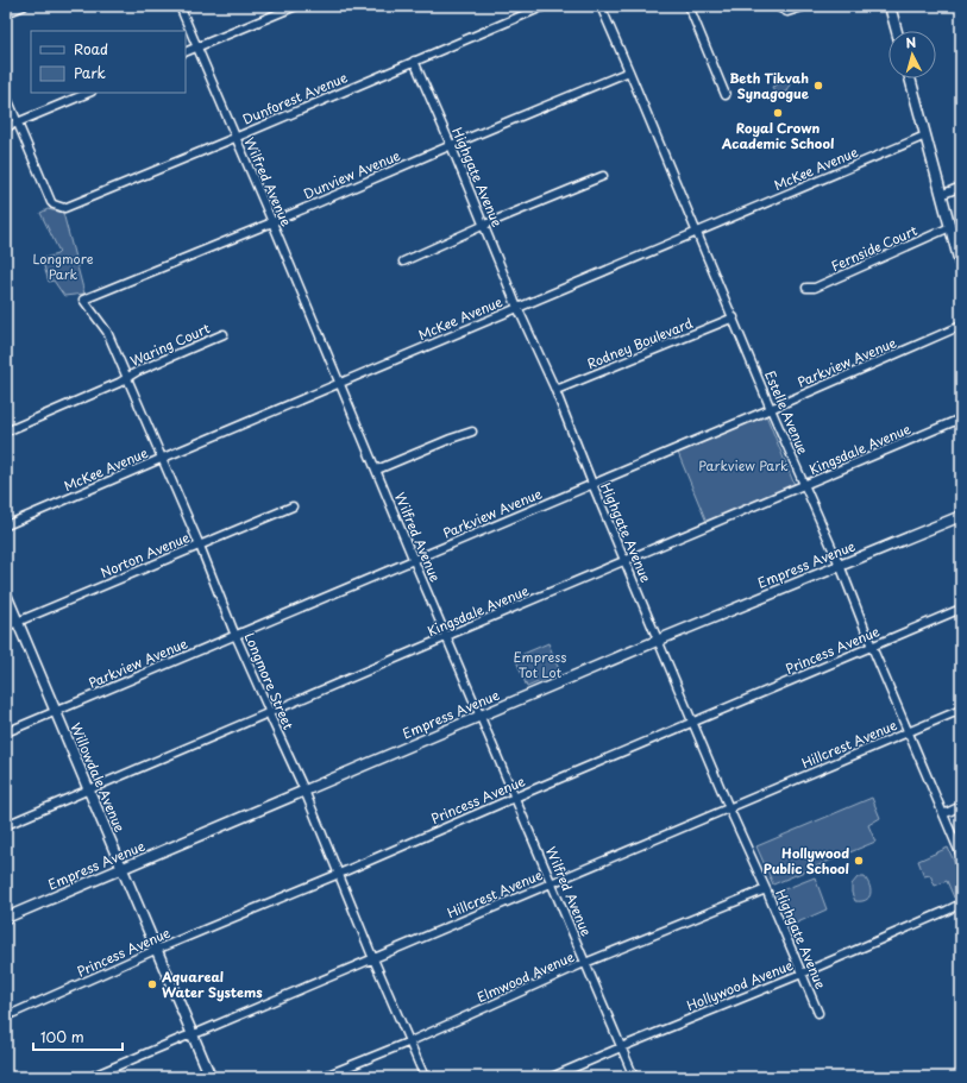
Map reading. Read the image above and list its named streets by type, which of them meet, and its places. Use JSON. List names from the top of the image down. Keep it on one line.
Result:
{"streets":{"street":["Dunforest Avenue","McKee Avenue","Dunview Avenue","Highgate Avenue","Wilfred Avenue","Fernside Court","Rodney Boulevard","Waring Court","Parkview Avenue","Estelle Avenue","Kingsdale Avenue","Norton Avenue","Empress Avenue","Princess Avenue","Longmore Street","Hillcrest Avenue","Willowdale Avenue","Elmwood Avenue","Hollywood Avenue"]},"crossings":[["Dunforest Avenue","Highgate Avenue"],["Dunforest Avenue","Wilfred Avenue"],["McKee Avenue","Highgate Avenue"],["McKee Avenue","Wilfred Avenue"],["McKee Avenue","Estelle Avenue"],["McKee Avenue","Longmore Street"],["Dunview Avenue","Highgate Avenue"],["Dunview Avenue","Wilfred Avenue"],["Dunview Avenue","Estelle Avenue"],["Dunview Avenue","Longmore Street"],["Highgate Avenue","Rodney Boulevard"],["Highgate Avenue","Parkview Avenue"],["Highgate Avenue","Kingsdale Avenue"],["Highgate Avenue","Empress Avenue"],["Highgate Avenue","Princess Avenue"],["Highgate Avenue","Hillcrest Avenue"],["Highgate Avenue","Elmwood Avenue"],["Highgate Avenue","Hollywood Avenue"],["Wilfred Avenue","Parkview Avenue"],["Wilfred Avenue","Kingsdale Avenue"],["Wilfred Avenue","Empress Avenue"],["Wilfred Avenue","Princess Avenue"],["Wilfred Avenue","Hillcrest Avenue"],["Wilfred Avenue","Elmwood Avenue"],["Wilfred Avenue","Hollywood Avenue"],["Rodney Boulevard","Estelle Avenue"],["Waring Court","Longmore Street"],["Parkview Avenue","Estelle Avenue"],["Parkview Avenue","Longmore Street"],["Parkview Avenue","Willowdale Avenue"],["Estelle Avenue","Kingsdale Avenue"],["Estelle Avenue","Empress Avenue"],["Estelle Avenue","Princess Avenue"],["Estelle Avenue","Hillcrest Avenue"],["Kingsdale Avenue","Longmore Street"],["Kingsdale Avenue","Willowdale Avenue"],["Norton Avenue","Longmore Street"],["Norton Avenue","Willowdale Avenue"],["Empress Avenue","Longmore Street"],["Empress Avenue","Willowdale Avenue"],["Princess Avenue","Longmore Street"],["Princess Avenue","Willowdale Avenue"],["Longmore Street","Hillcrest Avenue"],["Longmore Street","Elmwood Avenue"],["Hillcrest Avenue","Willowdale Avenue"]],"parks":["Longmore Park","Parkview Park","Empress Tot Lot"],"places":["Beth Tikvah Synagogue","Royal Crown Academic School","Hollywood Public School","Aquareal Water Systems"],"legend":["Road","Park"],"scale_bar":"100 m","north":"top"}
